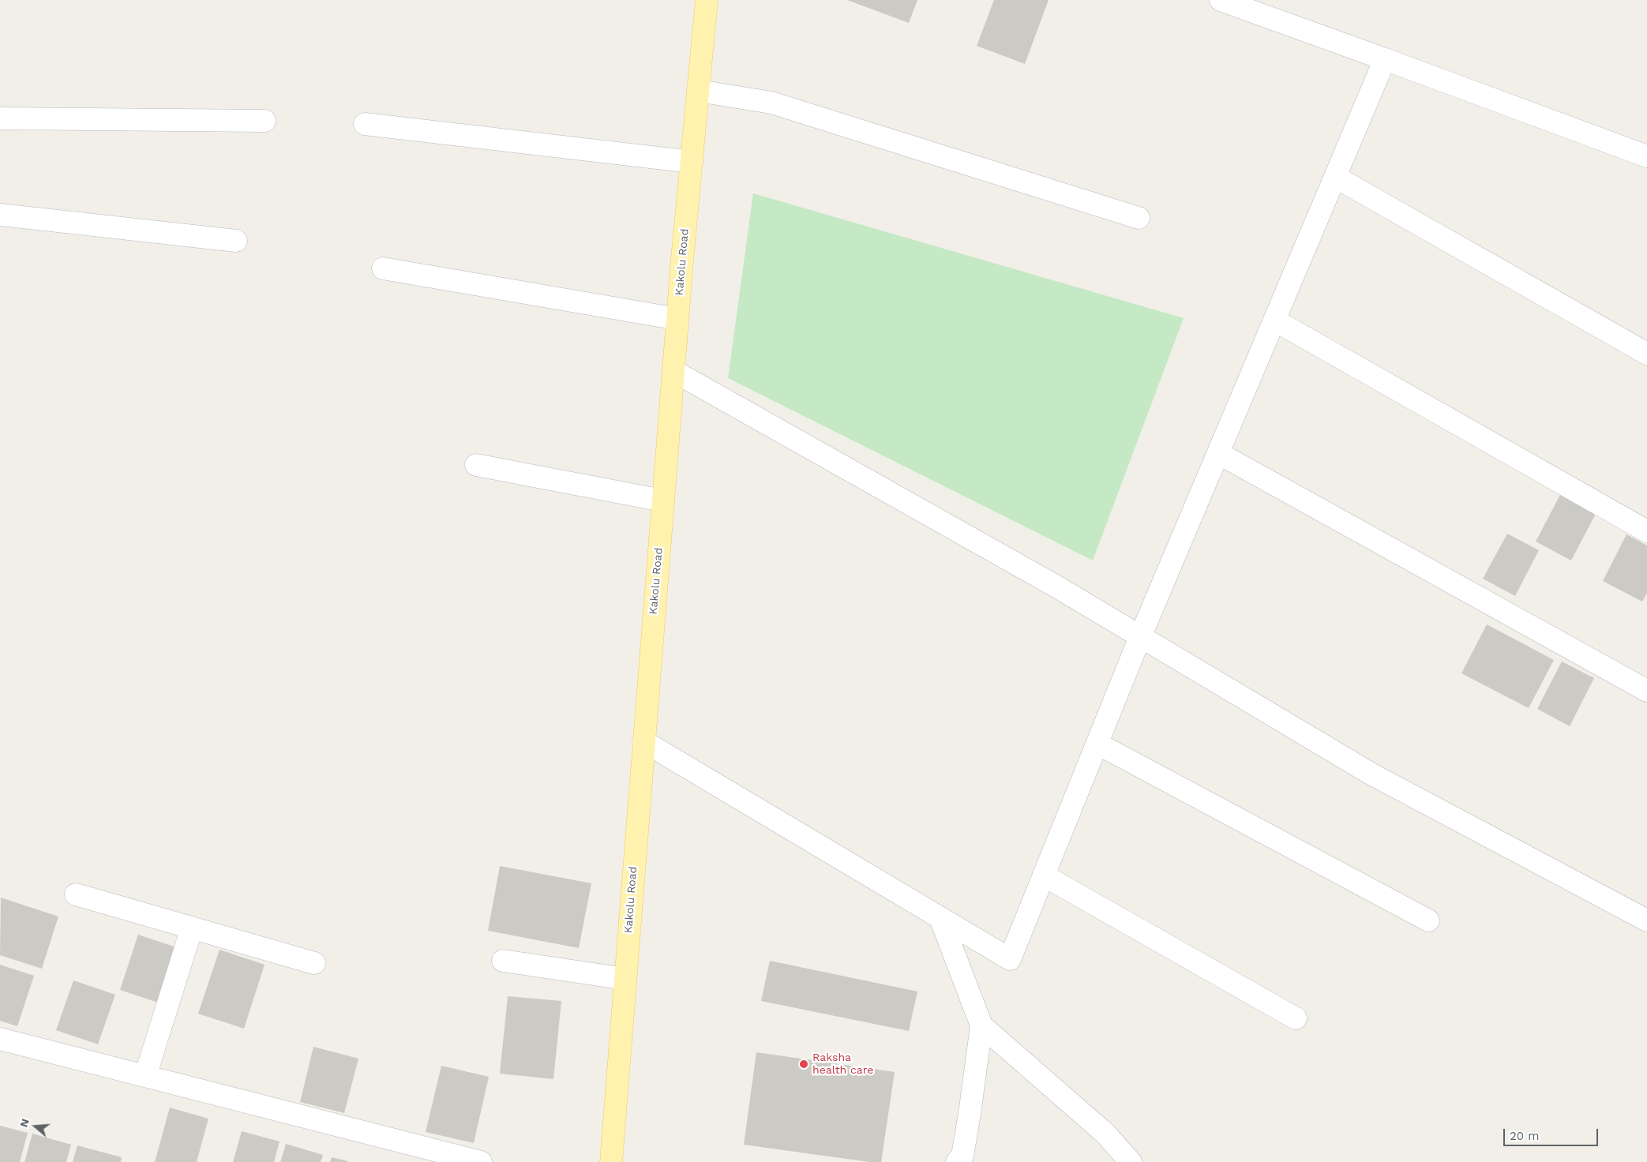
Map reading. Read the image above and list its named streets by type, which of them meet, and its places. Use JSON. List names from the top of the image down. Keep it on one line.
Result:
{"streets":{"main road":["Kakolu Road"]},"places":["Raksha health care"],"scale_bar":"20 m","north":"left"}
